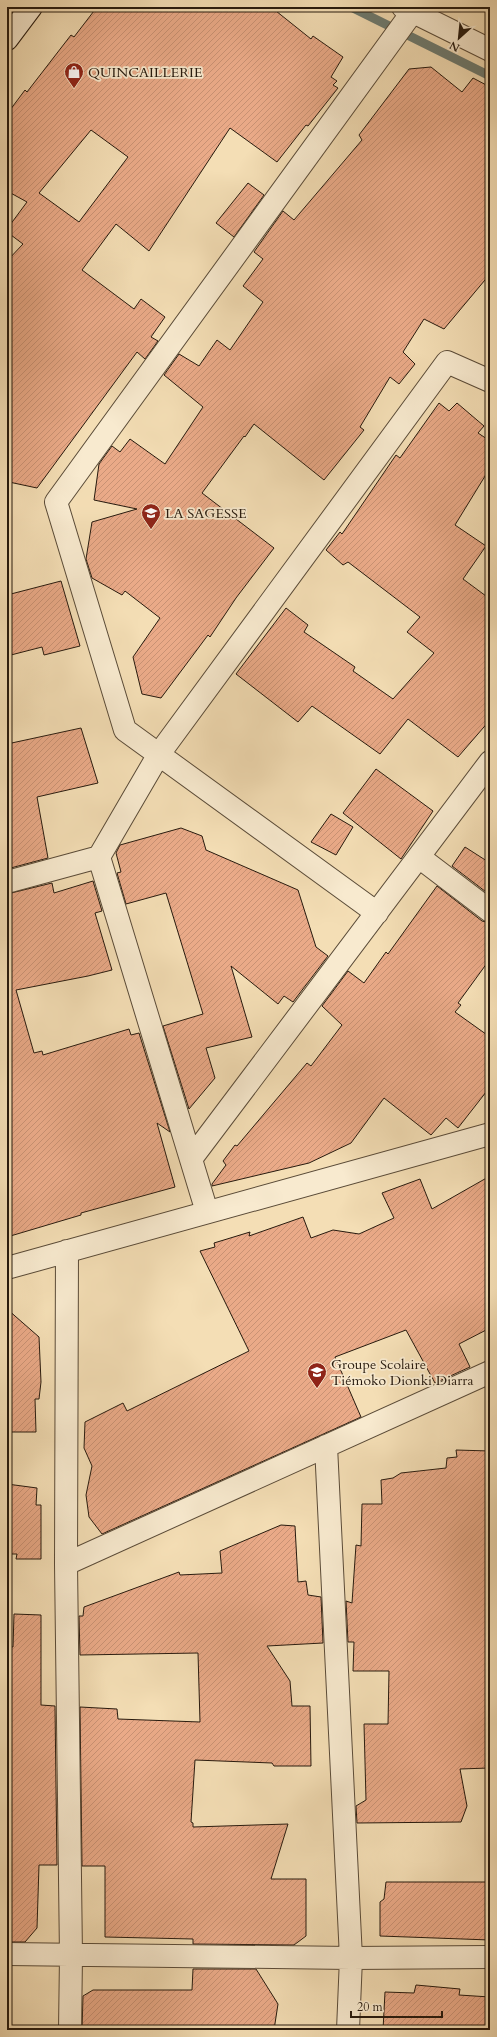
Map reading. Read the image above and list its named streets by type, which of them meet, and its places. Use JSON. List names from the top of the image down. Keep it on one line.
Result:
{"places":{"shop":["QUINCAILLERIE"],"school or university":["LA SAGESSE","Groupe Scolaire Tiémoko Dionki Diarra"]},"scale_bar":"20 m","north":"bottom left"}
